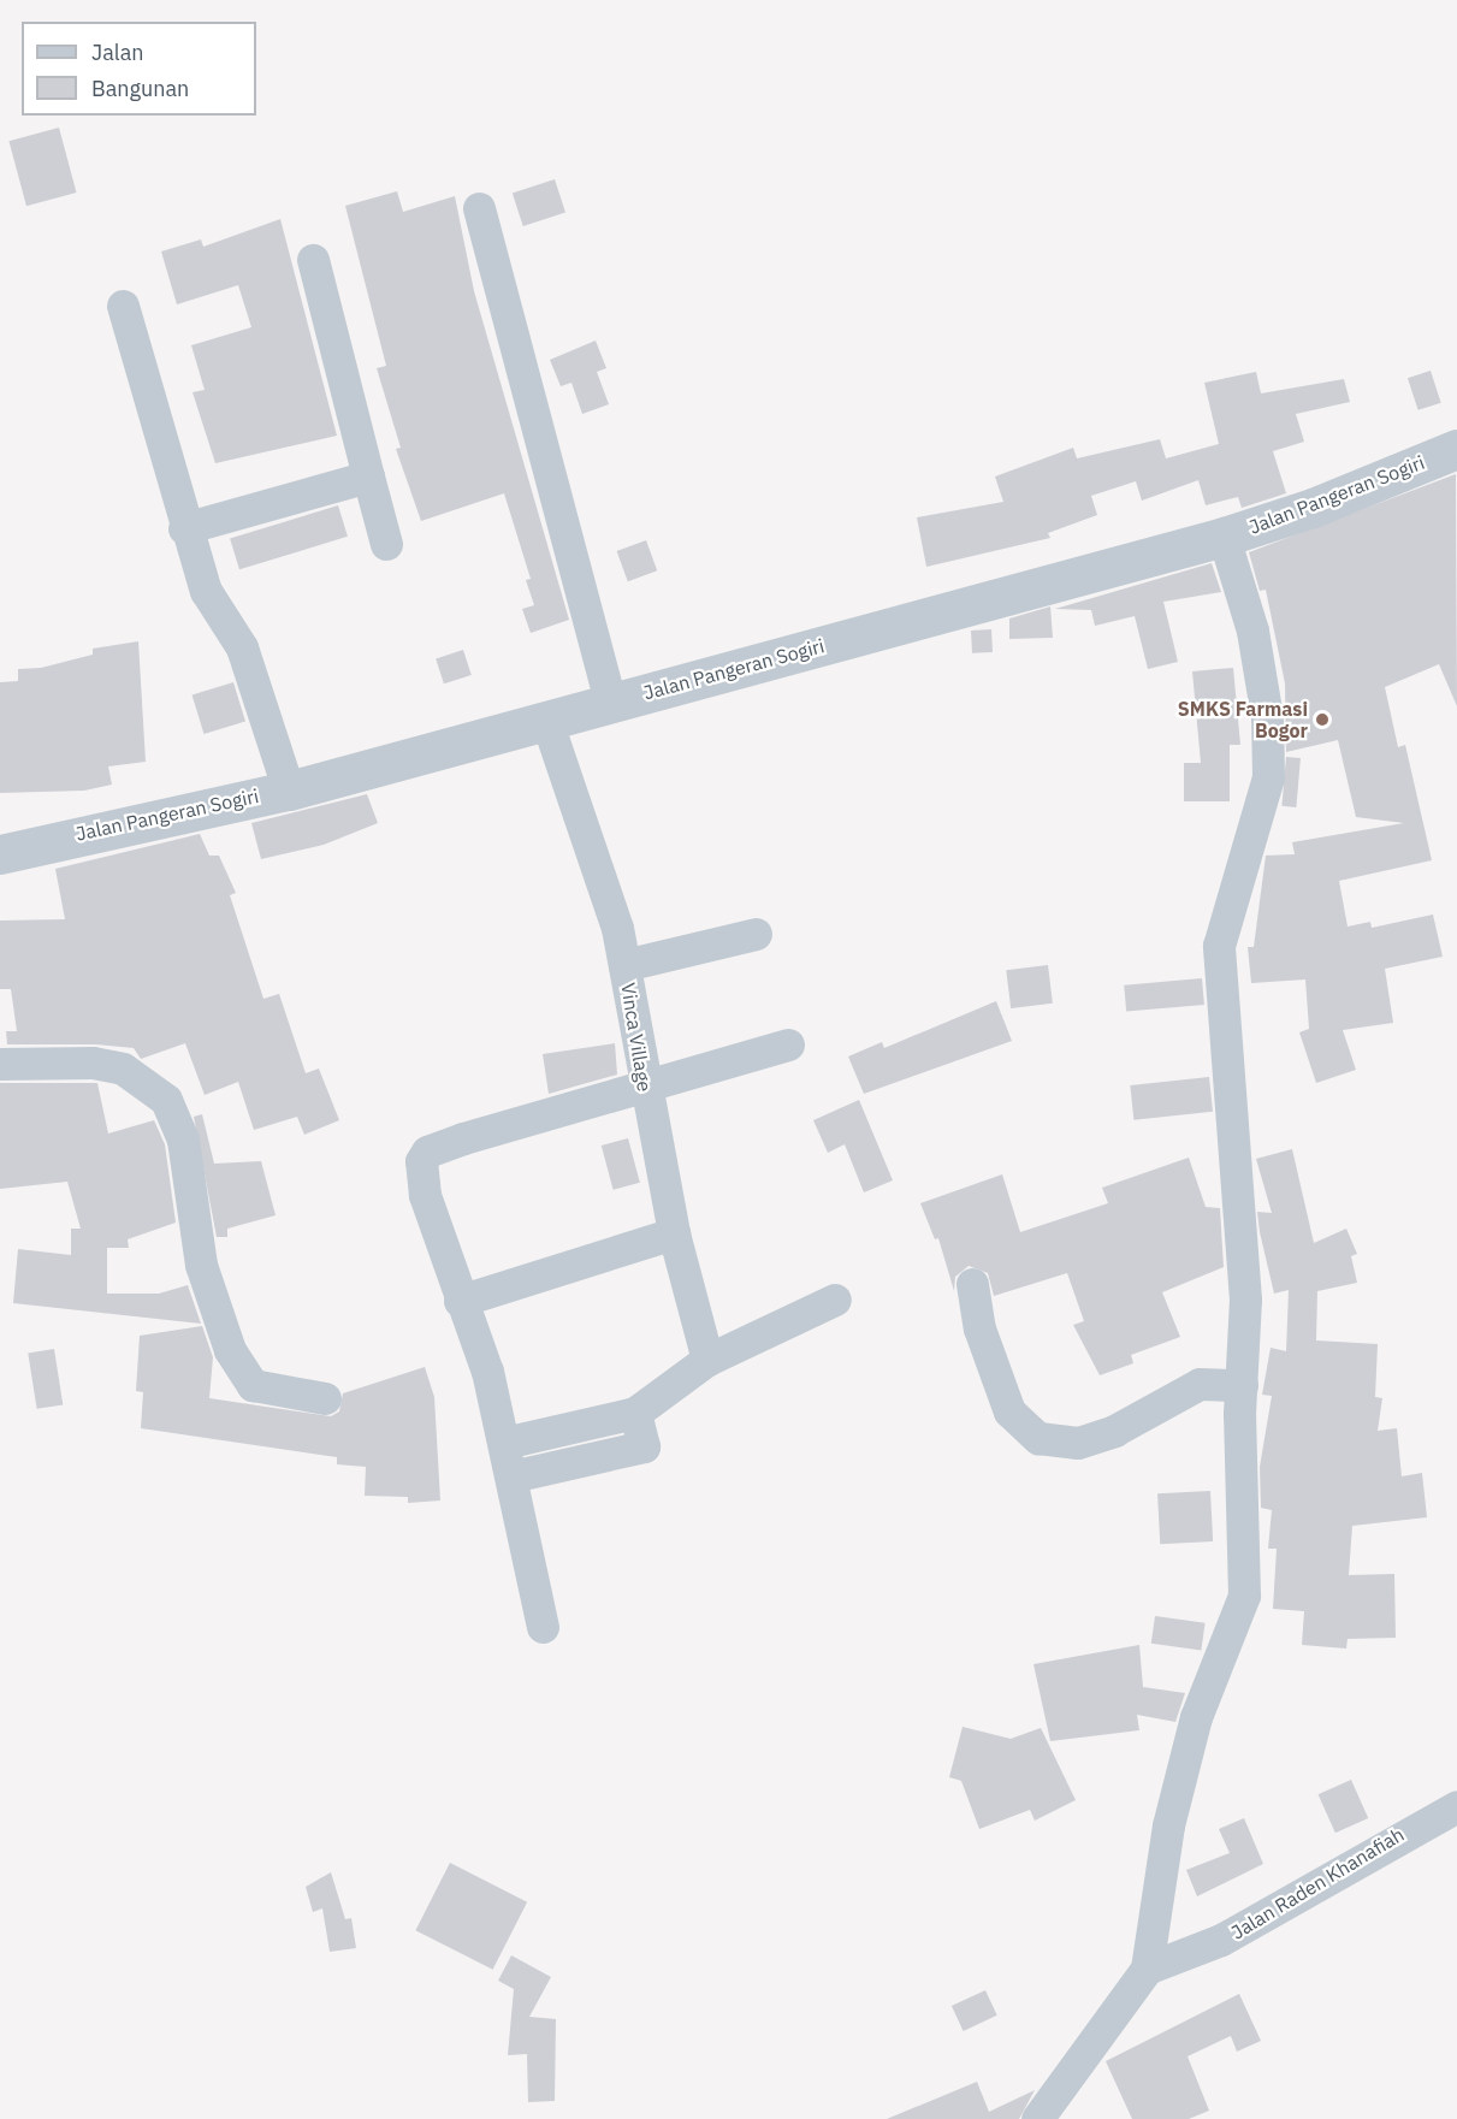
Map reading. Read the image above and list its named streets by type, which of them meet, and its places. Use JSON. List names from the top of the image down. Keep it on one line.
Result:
{"streets":{"street":["Jalan Pangeran Sogiri","Vinca Village","Jalan Raden Khanafiah"]},"crossings":[["Jalan Pangeran Sogiri","Vinca Village"]],"places":["SMKS Farmasi Bogor"],"legend":["Jalan","Bangunan"]}
